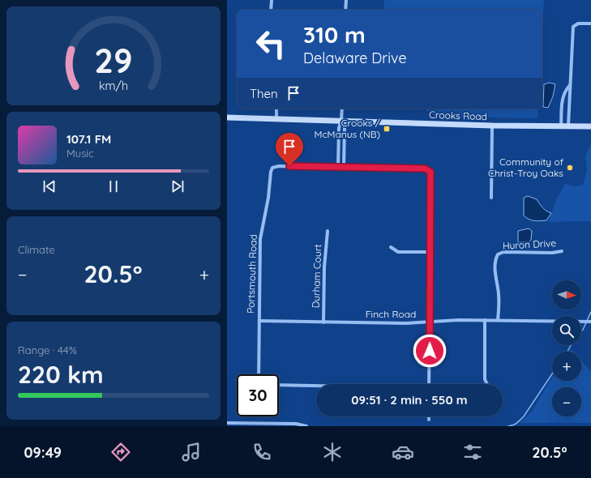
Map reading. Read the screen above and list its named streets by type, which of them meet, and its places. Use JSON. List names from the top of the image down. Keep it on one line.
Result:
{"streets":{"main road":["Crooks Road"],"street":["Huron Drive","Portsmouth Road","Durham Court","Finch Road"]},"crossings":[["Huron Drive","Finch Road"],["Portsmouth Road","Finch Road"],["Durham Court","Finch Road"]],"places":{"transit":["Crooks / McManus (NB)"],"other":["Community of Christ-Troy Oaks"]},"north":"right","page":{"turn":["310 m","Delaware Drive"],"then":"Then","song":["107.1 FM","Music"],"tile":["Climate",["Range · 44%","220 km"]],"heat":["−","20.5°","+"],"map_buttons":["+","−"],"limit":"30","trip":"09:51 · 2 min · 550 m","tabs":["09:49","20.5°"],"gauge":["29","km/h"]}}
